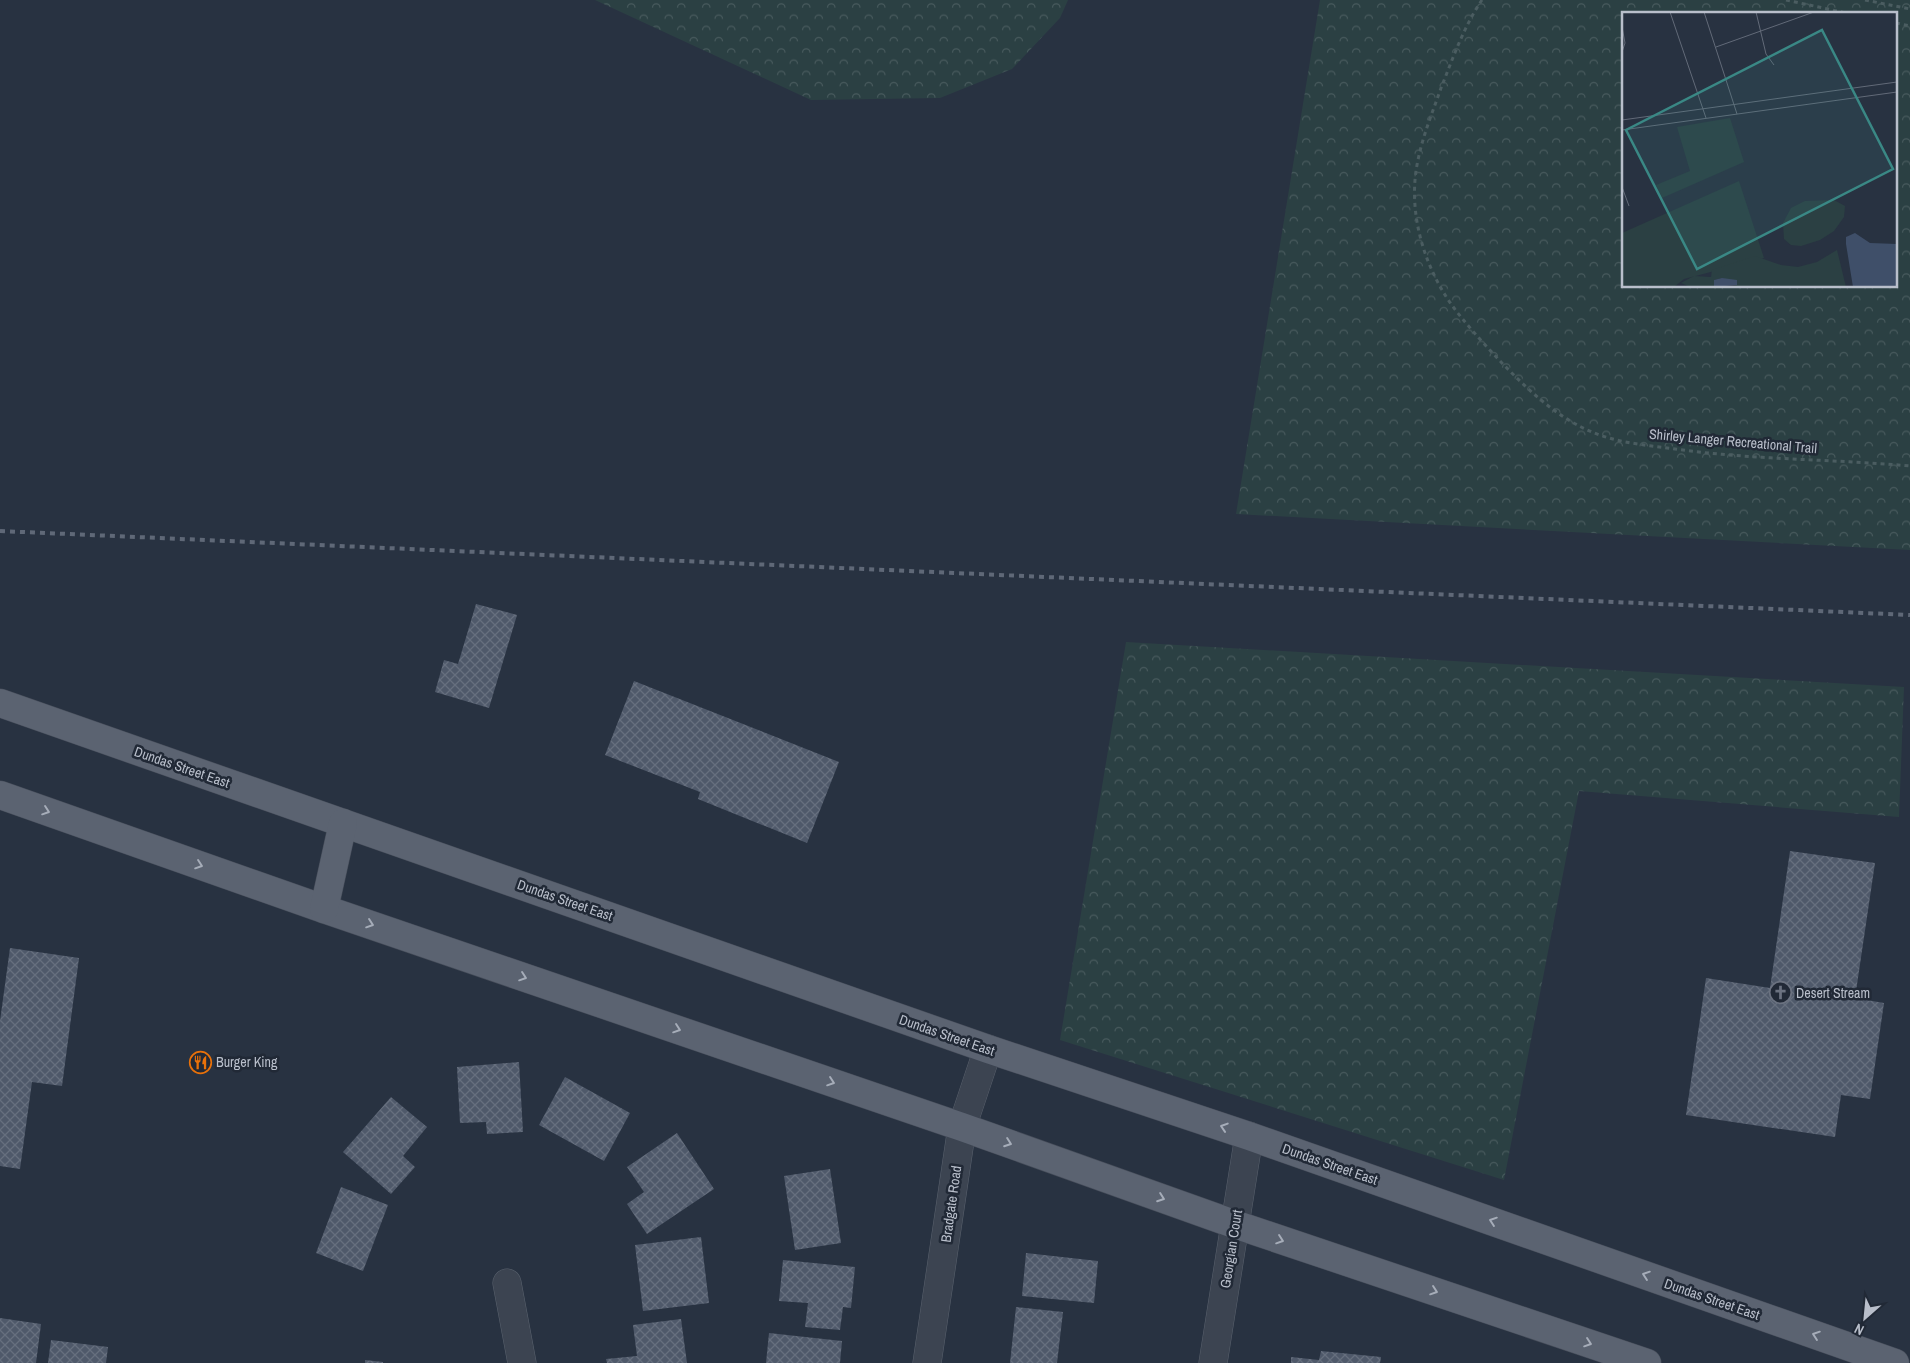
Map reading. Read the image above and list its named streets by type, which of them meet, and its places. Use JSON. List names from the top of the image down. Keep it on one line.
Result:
{"streets":{"main road":["Dundas Street East"],"street":["Bradgate Road","Georgian Court"],"path":["Shirley Langer Recreational Trail"]},"crossings":[["Dundas Street East","Bradgate Road"],["Dundas Street East","Georgian Court"]],"places":{"church":["Desert Stream"],"restaurant":["Burger King"]},"north":"bottom left"}
